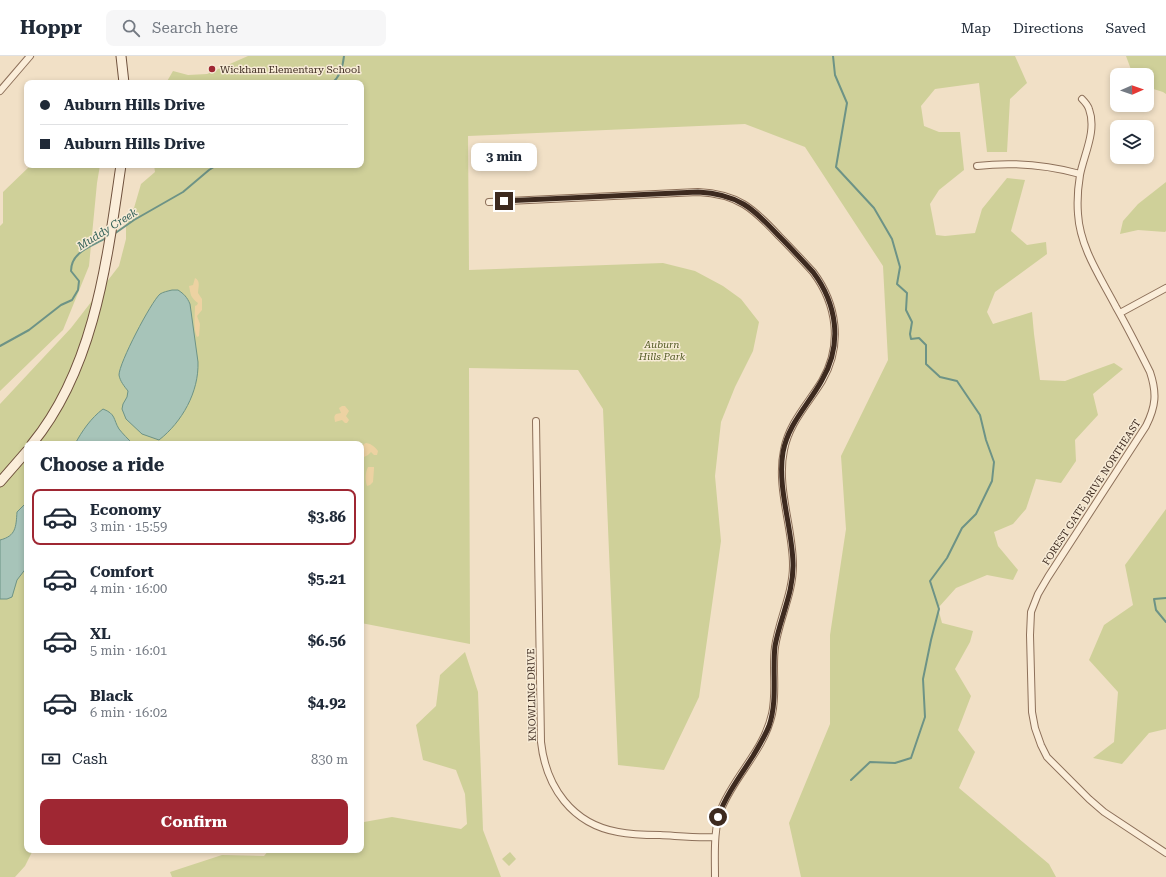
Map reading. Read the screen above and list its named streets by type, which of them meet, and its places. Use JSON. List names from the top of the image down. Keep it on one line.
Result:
{"streets":{"street":["FOREST GATE DRIVE NORTHEAST","KNOWLING DRIVE"]},"water":["Muddy Creek"],"parks":["Auburn Hills Park"],"places":["Wickham Elementary School"],"north":"right","page":{"header":"Hoppr","search":"Search here","nav":["Map","Directions","Saved"],"banner":["Auburn Hills Drive","Auburn Hills Drive"],"bubble":"3 min","heading":"Choose a ride","list":[{"name":"Economy","note":"3 min · 15:59","value":"$3.86"},{"name":"Comfort","note":"4 min · 16:00","value":"$5.21"},{"name":"XL","note":"5 min · 16:01","value":"$6.56"},{"name":"Black","note":"6 min · 16:02","value":"$4.92"}],"pay":["Cash","830 m"],"buttons":"Confirm"}}
